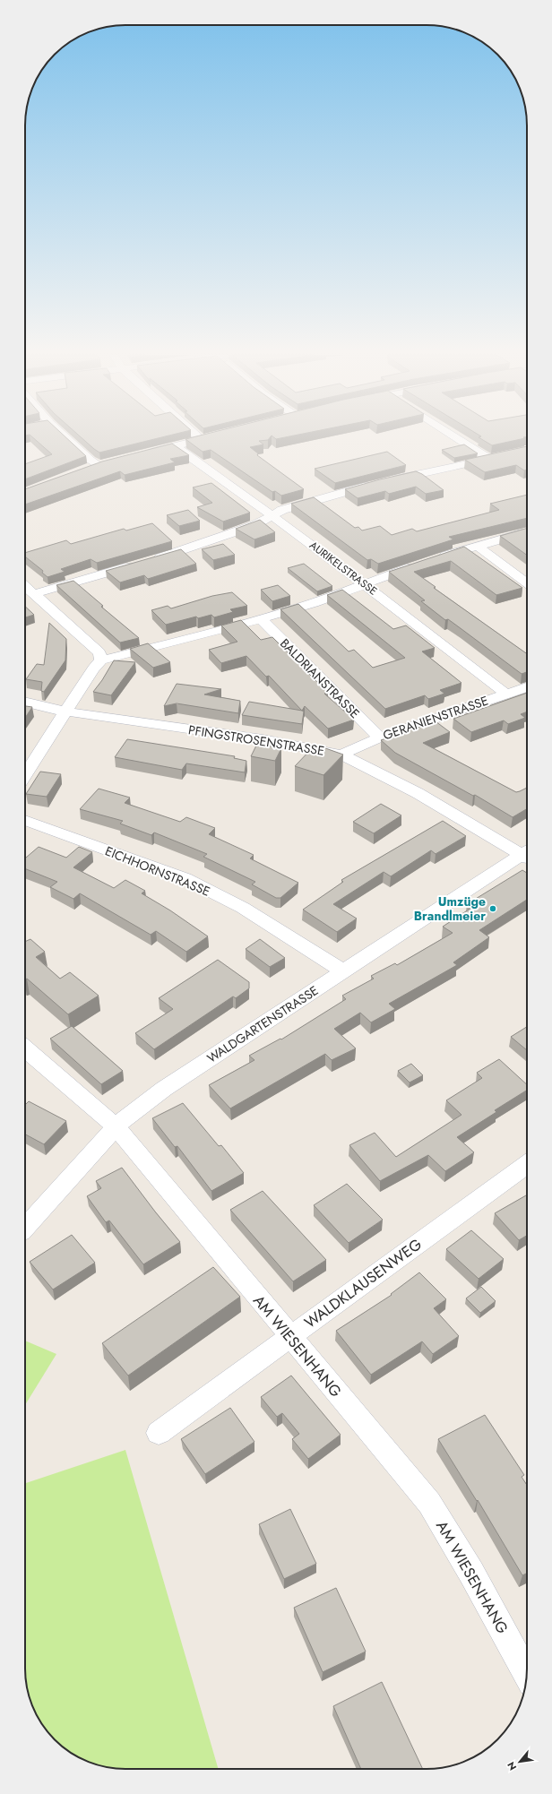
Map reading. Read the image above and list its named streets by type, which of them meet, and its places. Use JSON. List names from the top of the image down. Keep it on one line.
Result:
{"streets":{"street":["AURIKELSTRASSE","BALDRIANSTRASSE","GERANIENSTRASSE","PFINGSTROSENSTRASSE","EICHHORNSTRASSE","WALDGARTENSTRASSE","WALDKLAUSENWEG","AM WIESENHANG"]},"crossings":[["AURIKELSTRASSE","GERANIENSTRASSE"],["BALDRIANSTRASSE","GERANIENSTRASSE"],["GERANIENSTRASSE","PFINGSTROSENSTRASSE"],["EICHHORNSTRASSE","WALDGARTENSTRASSE"],["WALDGARTENSTRASSE","AM WIESENHANG"],["WALDKLAUSENWEG","AM WIESENHANG"]],"places":["Umzüge Brandlmeier"],"north":"bottom left"}
